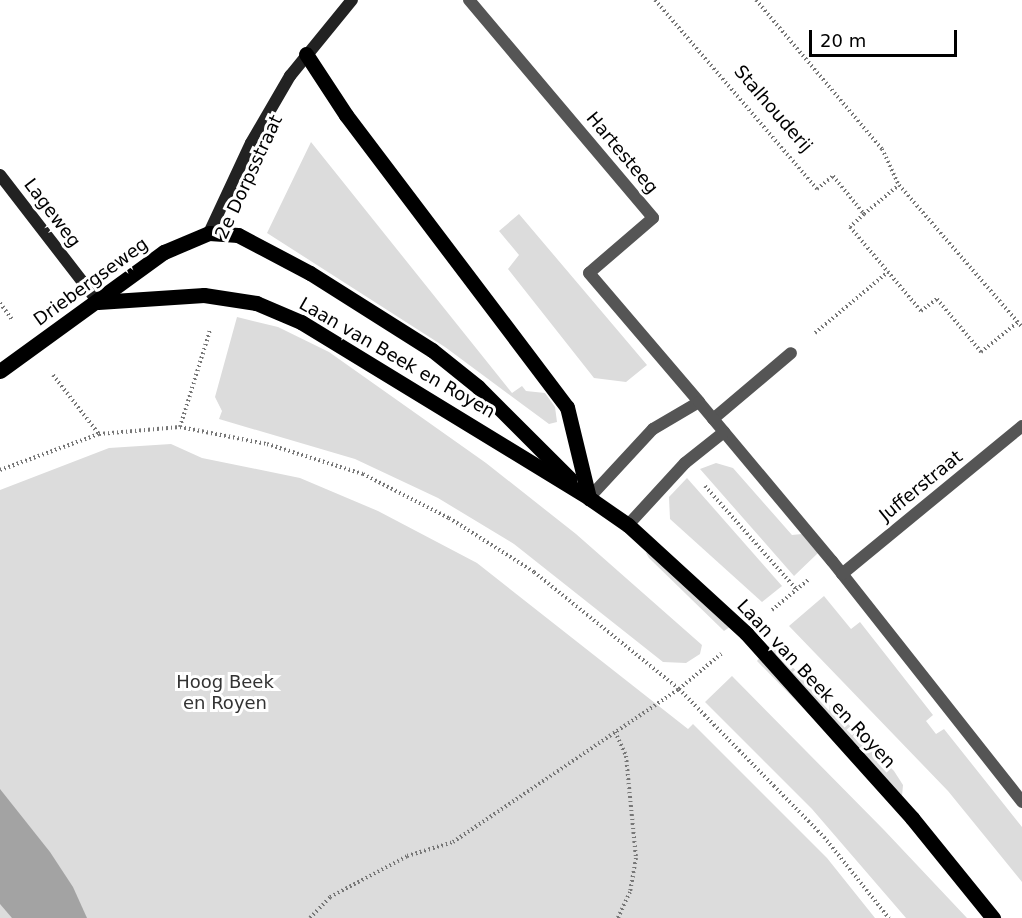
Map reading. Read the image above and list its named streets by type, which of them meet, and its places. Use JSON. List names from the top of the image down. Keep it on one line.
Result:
{"streets":{"main road":["2e Dorpsstraat","Lageweg","Driebergseweg","Laan van Beek en Royen"],"street":["Hartesteeg","Jufferstraat"],"path":["Stalhouderij"]},"crossings":[["2e Dorpsstraat","Driebergseweg"],["2e Dorpsstraat","Laan van Beek en Royen"],["Lageweg","Driebergseweg"],["Lageweg","Laan van Beek en Royen"],["Driebergseweg","Laan van Beek en Royen"]],"parks":["Hoog Beek en Royen"],"scale_bar":"20 m"}
